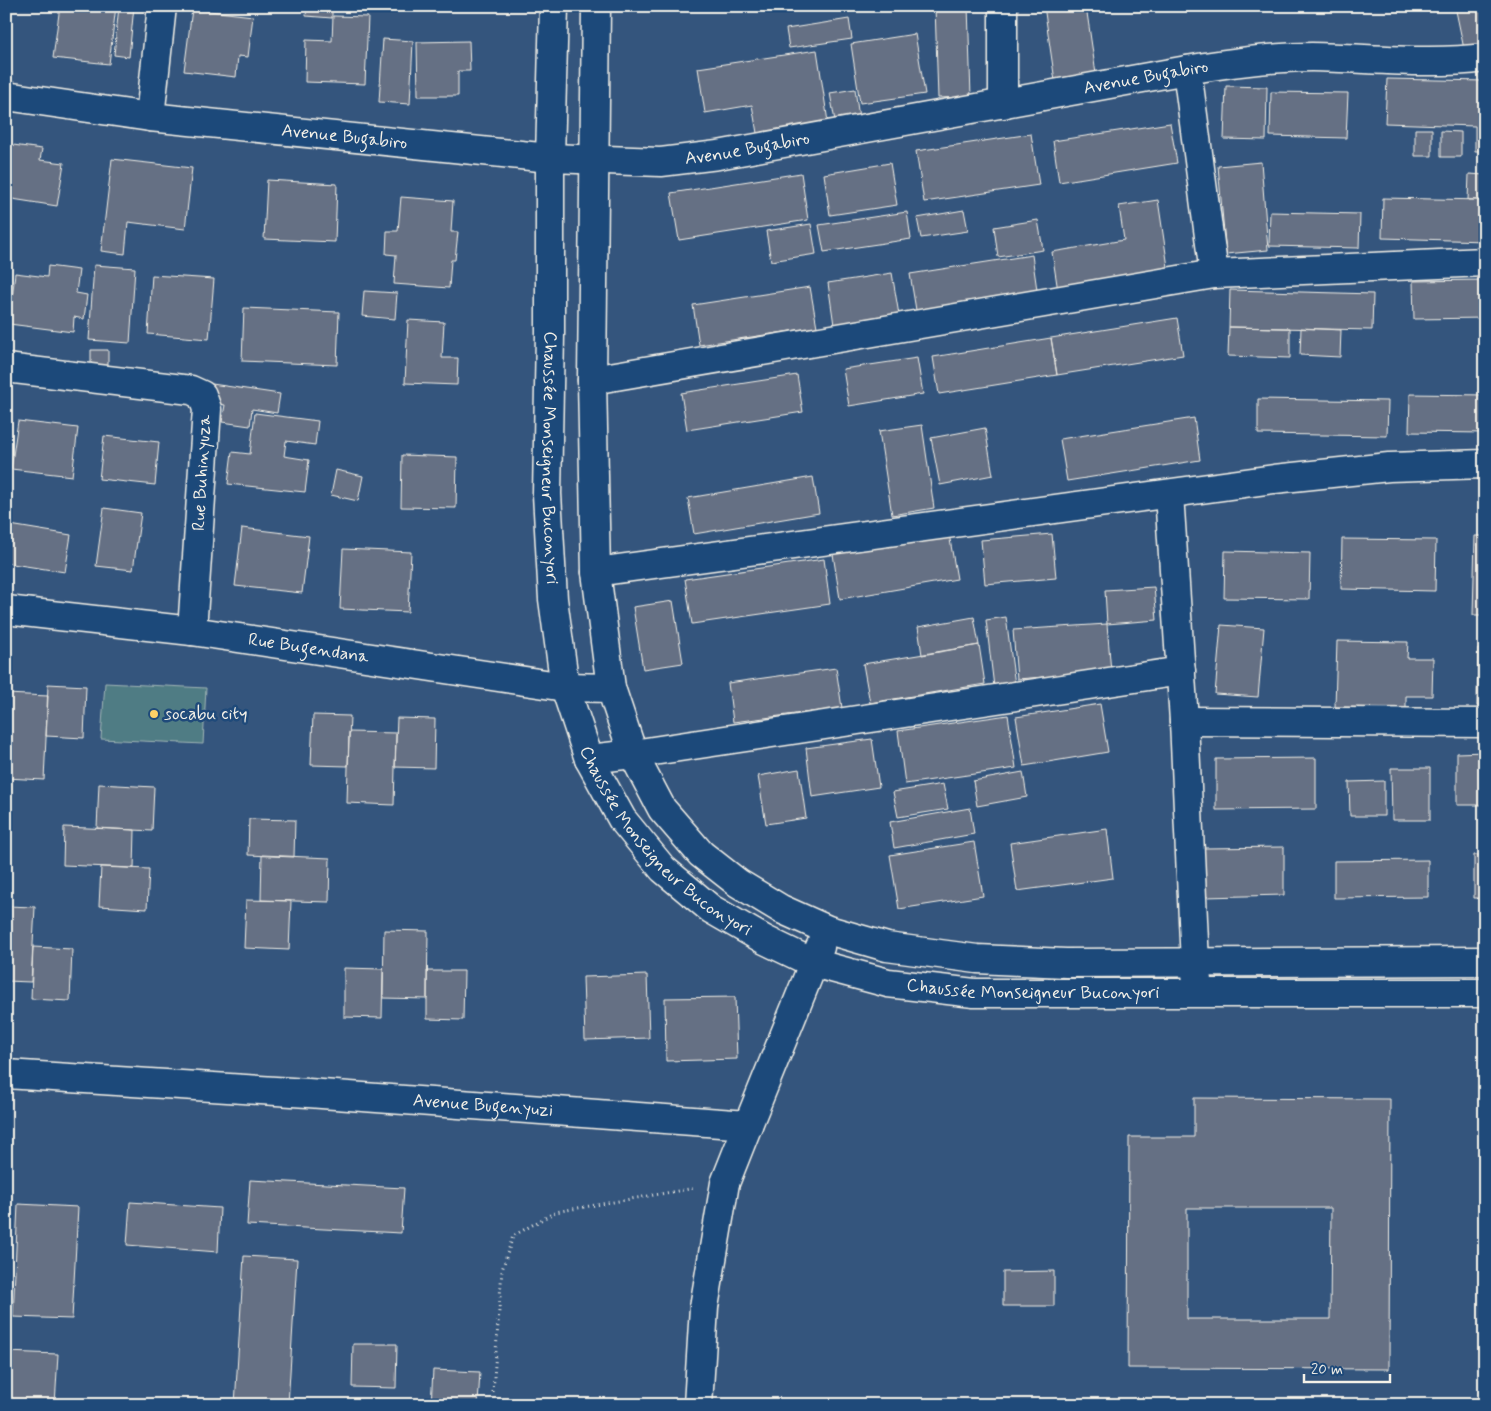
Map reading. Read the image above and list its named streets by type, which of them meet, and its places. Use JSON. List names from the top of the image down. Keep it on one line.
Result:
{"streets":{"street":["Avenue Bugabiro","Chaussée Monseigneur Buconyori","Rue Buhinyuza","Rue Bugendana","Avenue Bugenyuzi"]},"crossings":[["Avenue Bugabiro","Chaussée Monseigneur Buconyori"],["Chaussée Monseigneur Buconyori","Rue Bugendana"],["Rue Buhinyuza","Rue Bugendana"]],"places":["socabu city"],"scale_bar":"20 m"}
